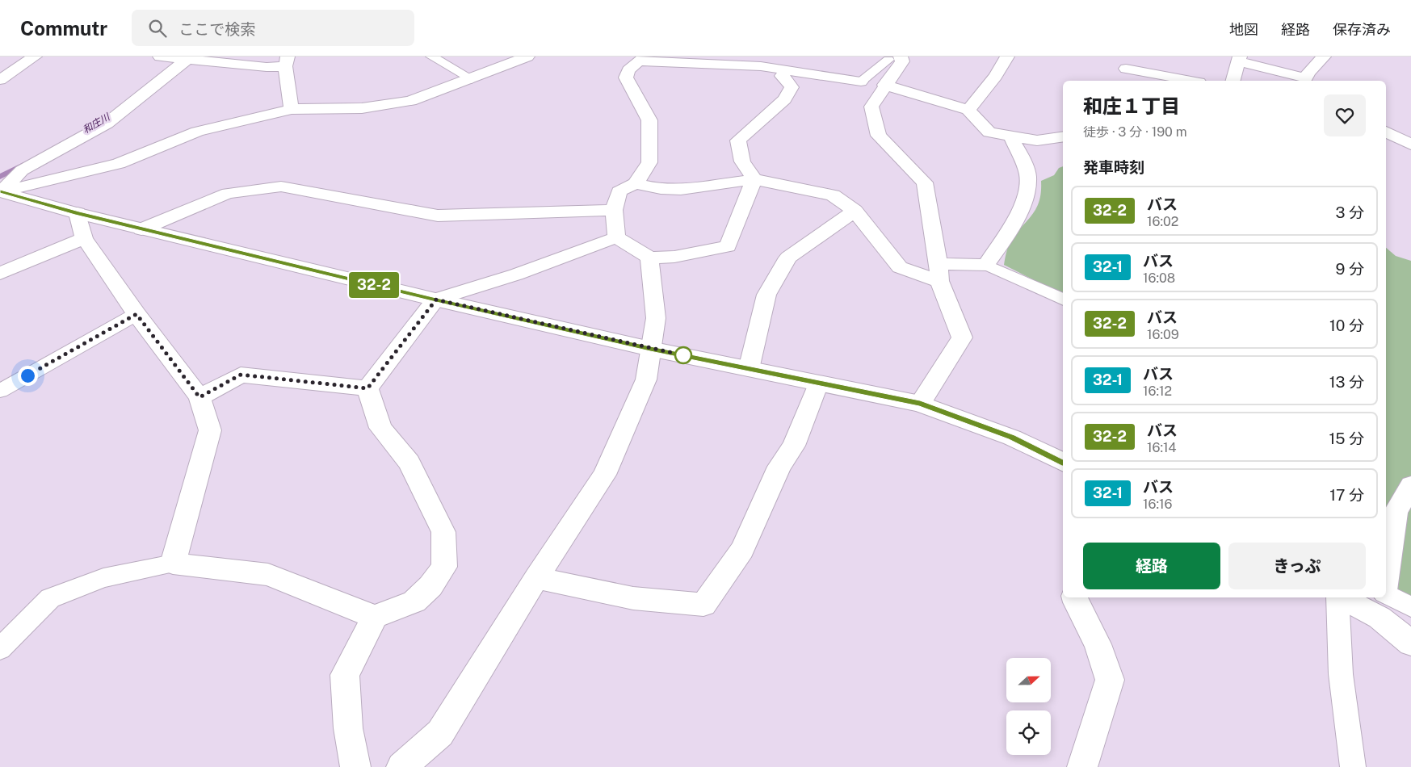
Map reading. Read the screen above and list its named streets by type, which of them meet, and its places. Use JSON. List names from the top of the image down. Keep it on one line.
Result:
{"water":["和庄川"],"lines":["bus line 32-2"],"north":"right","page":{"header":"Commutr","search":"ここで検索","nav":["地図","経路","保存済み"],"on_map":"32-2","heading":[["和庄１丁目","徒歩 · 3 分 · 190 m"],"発車時刻"],"list":[{"mark":"32-2","name":"バス","note":"16:02","value":"3 分"},{"mark":"32-1","name":"バス","note":"16:08","value":"9 分"},{"mark":"32-2","name":"バス","note":"16:09","value":"10 分"},{"mark":"32-1","name":"バス","note":"16:12","value":"13 分"},{"mark":"32-2","name":"バス","note":"16:14","value":"15 分"},{"mark":"32-1","name":"バス","note":"16:16","value":"17 分"}],"buttons":["経路","きっぷ"]}}
